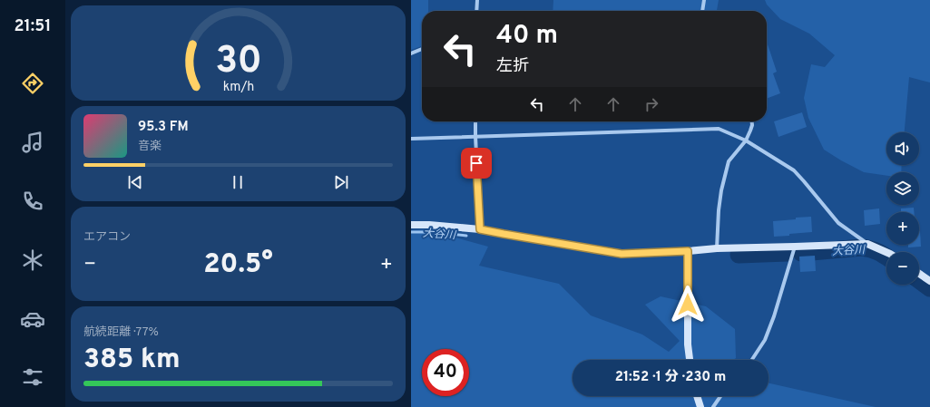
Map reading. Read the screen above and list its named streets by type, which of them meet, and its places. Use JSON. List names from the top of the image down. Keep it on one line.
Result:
{"water":["大谷川"],"page":{"tabs":"21:51","turn":["40 m","左折"],"song":["95.3 FM","音楽"],"map_buttons":["+","−"],"tile":["エアコン",["航続距離 · 77%","385 km"]],"heat":["−","20.5°","+"],"limit":"40","trip":"21:52 · 1 分 · 230 m","gauge":["30","km/h"]}}
